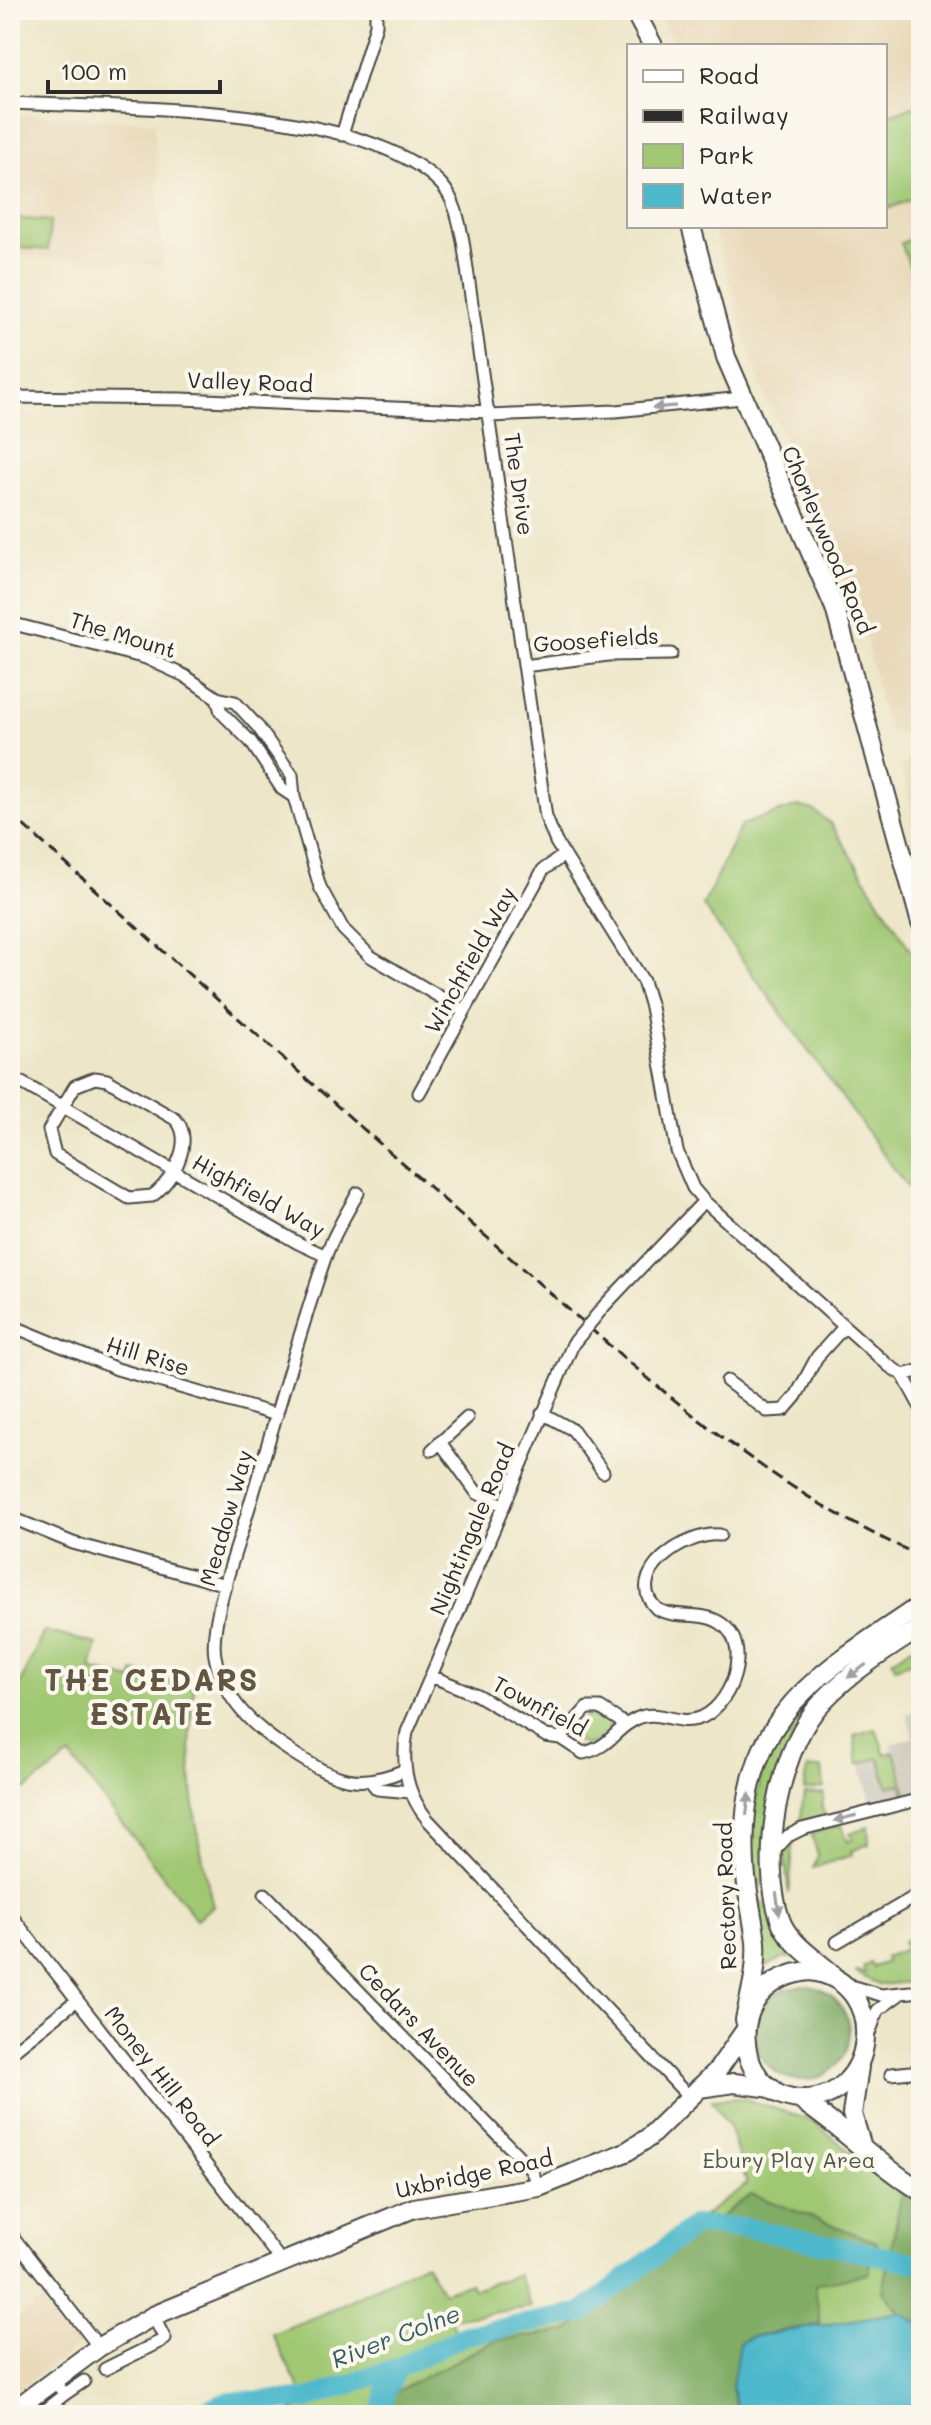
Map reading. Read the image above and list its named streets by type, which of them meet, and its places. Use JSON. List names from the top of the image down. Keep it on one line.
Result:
{"streets":{"main road":["Chorleywood Road","Rectory Road","Uxbridge Road"],"street":["Valley Road","The Drive","The Mount","Goosefields","Winchfield Way","Highfield Way","Hill Rise","Meadow Way","Nightingale Road","Townfield","Cedars Avenue","Money Hill Road"]},"crossings":[["Valley Road","The Drive"],["Valley Road","Chorleywood Road"],["The Drive","Goosefields"],["The Drive","Winchfield Way"],["The Drive","Nightingale Road"],["The Mount","Winchfield Way"],["Highfield Way","Meadow Way"],["Hill Rise","Meadow Way"],["Meadow Way","Nightingale Road"],["Nightingale Road","Townfield"],["Nightingale Road","Uxbridge Road"],["Rectory Road","Uxbridge Road"],["Cedars Avenue","Uxbridge Road"],["Money Hill Road","Uxbridge Road"]],"districts":["THE CEDARS ESTATE"],"water":["River Colne"],"parks":["Ebury Play Area"],"legend":["Road","Railway","Park","Water"],"scale_bar":"100 m"}
